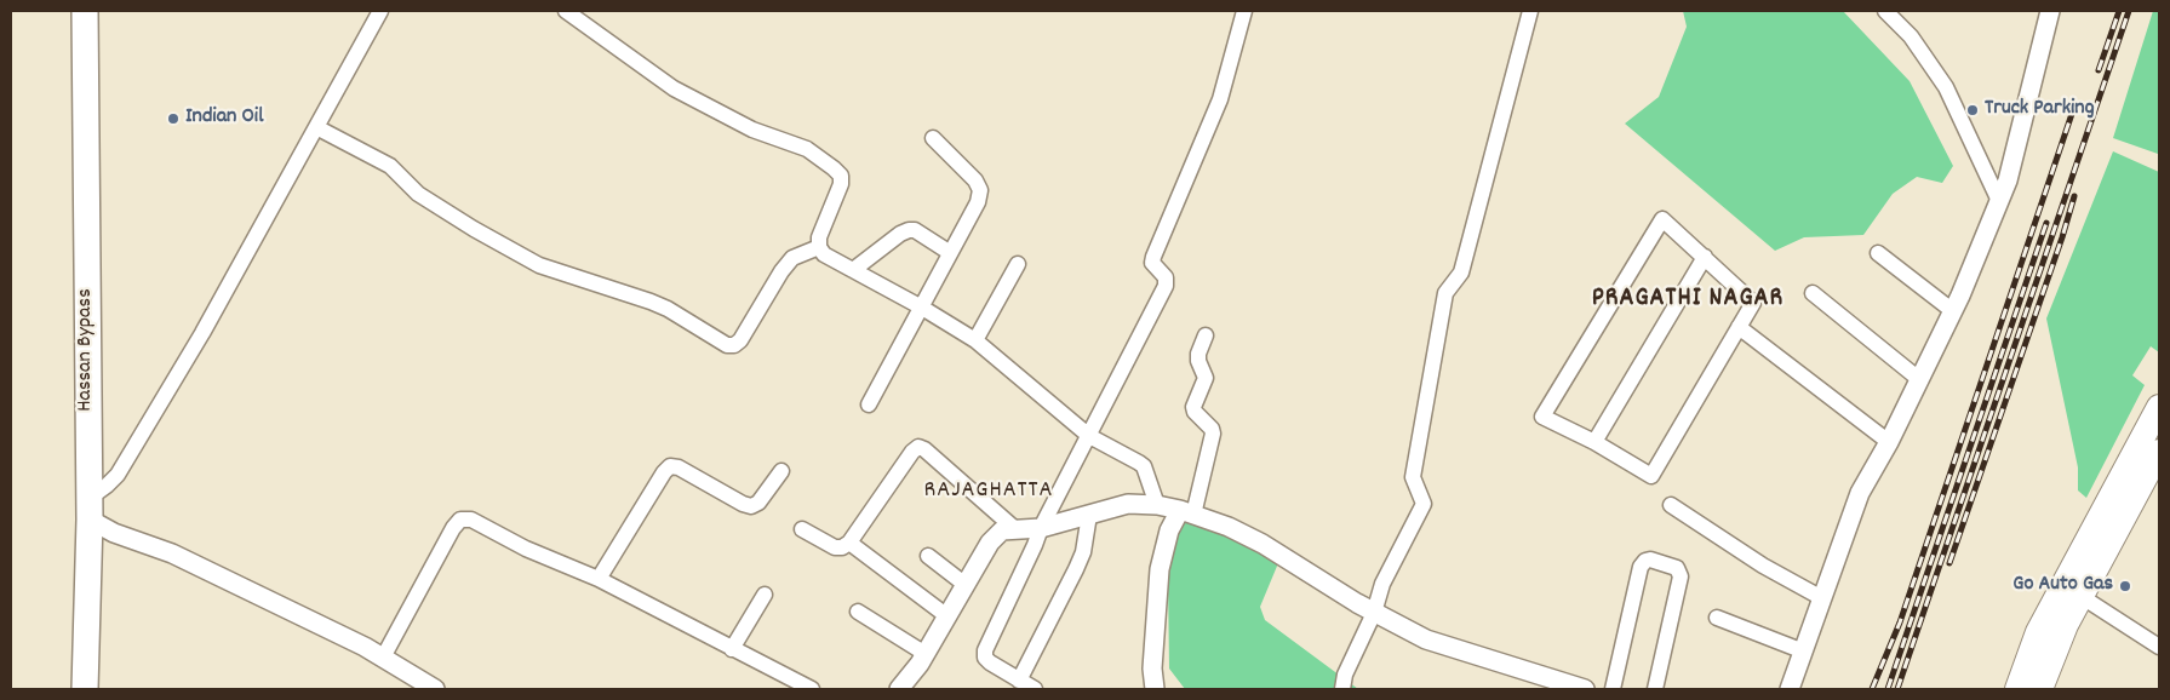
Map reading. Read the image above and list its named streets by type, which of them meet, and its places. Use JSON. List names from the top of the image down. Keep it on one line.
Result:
{"streets":{"highway":["Hassan Bypass"]},"districts":["PRAGATHI NAGAR","RAJAGHATTA"],"places":["Truck Parking","Indian Oil","Go Auto Gas"]}
